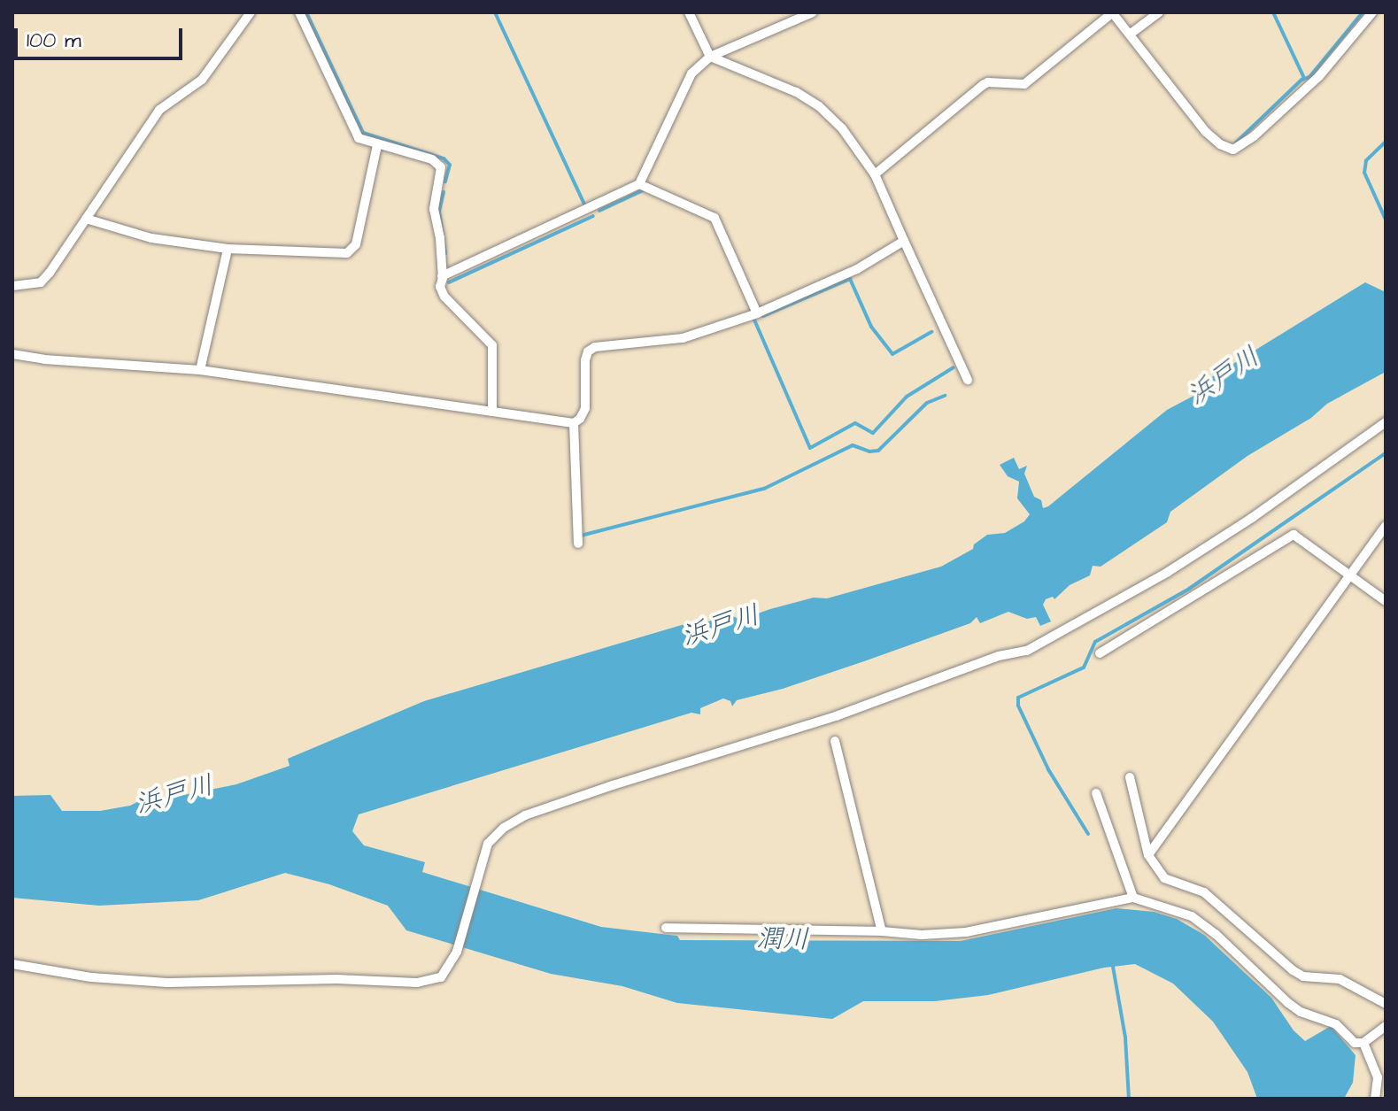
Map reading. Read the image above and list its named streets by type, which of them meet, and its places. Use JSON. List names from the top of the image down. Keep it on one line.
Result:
{"water":["浜戸川","潤川"],"scale_bar":"100 m"}
